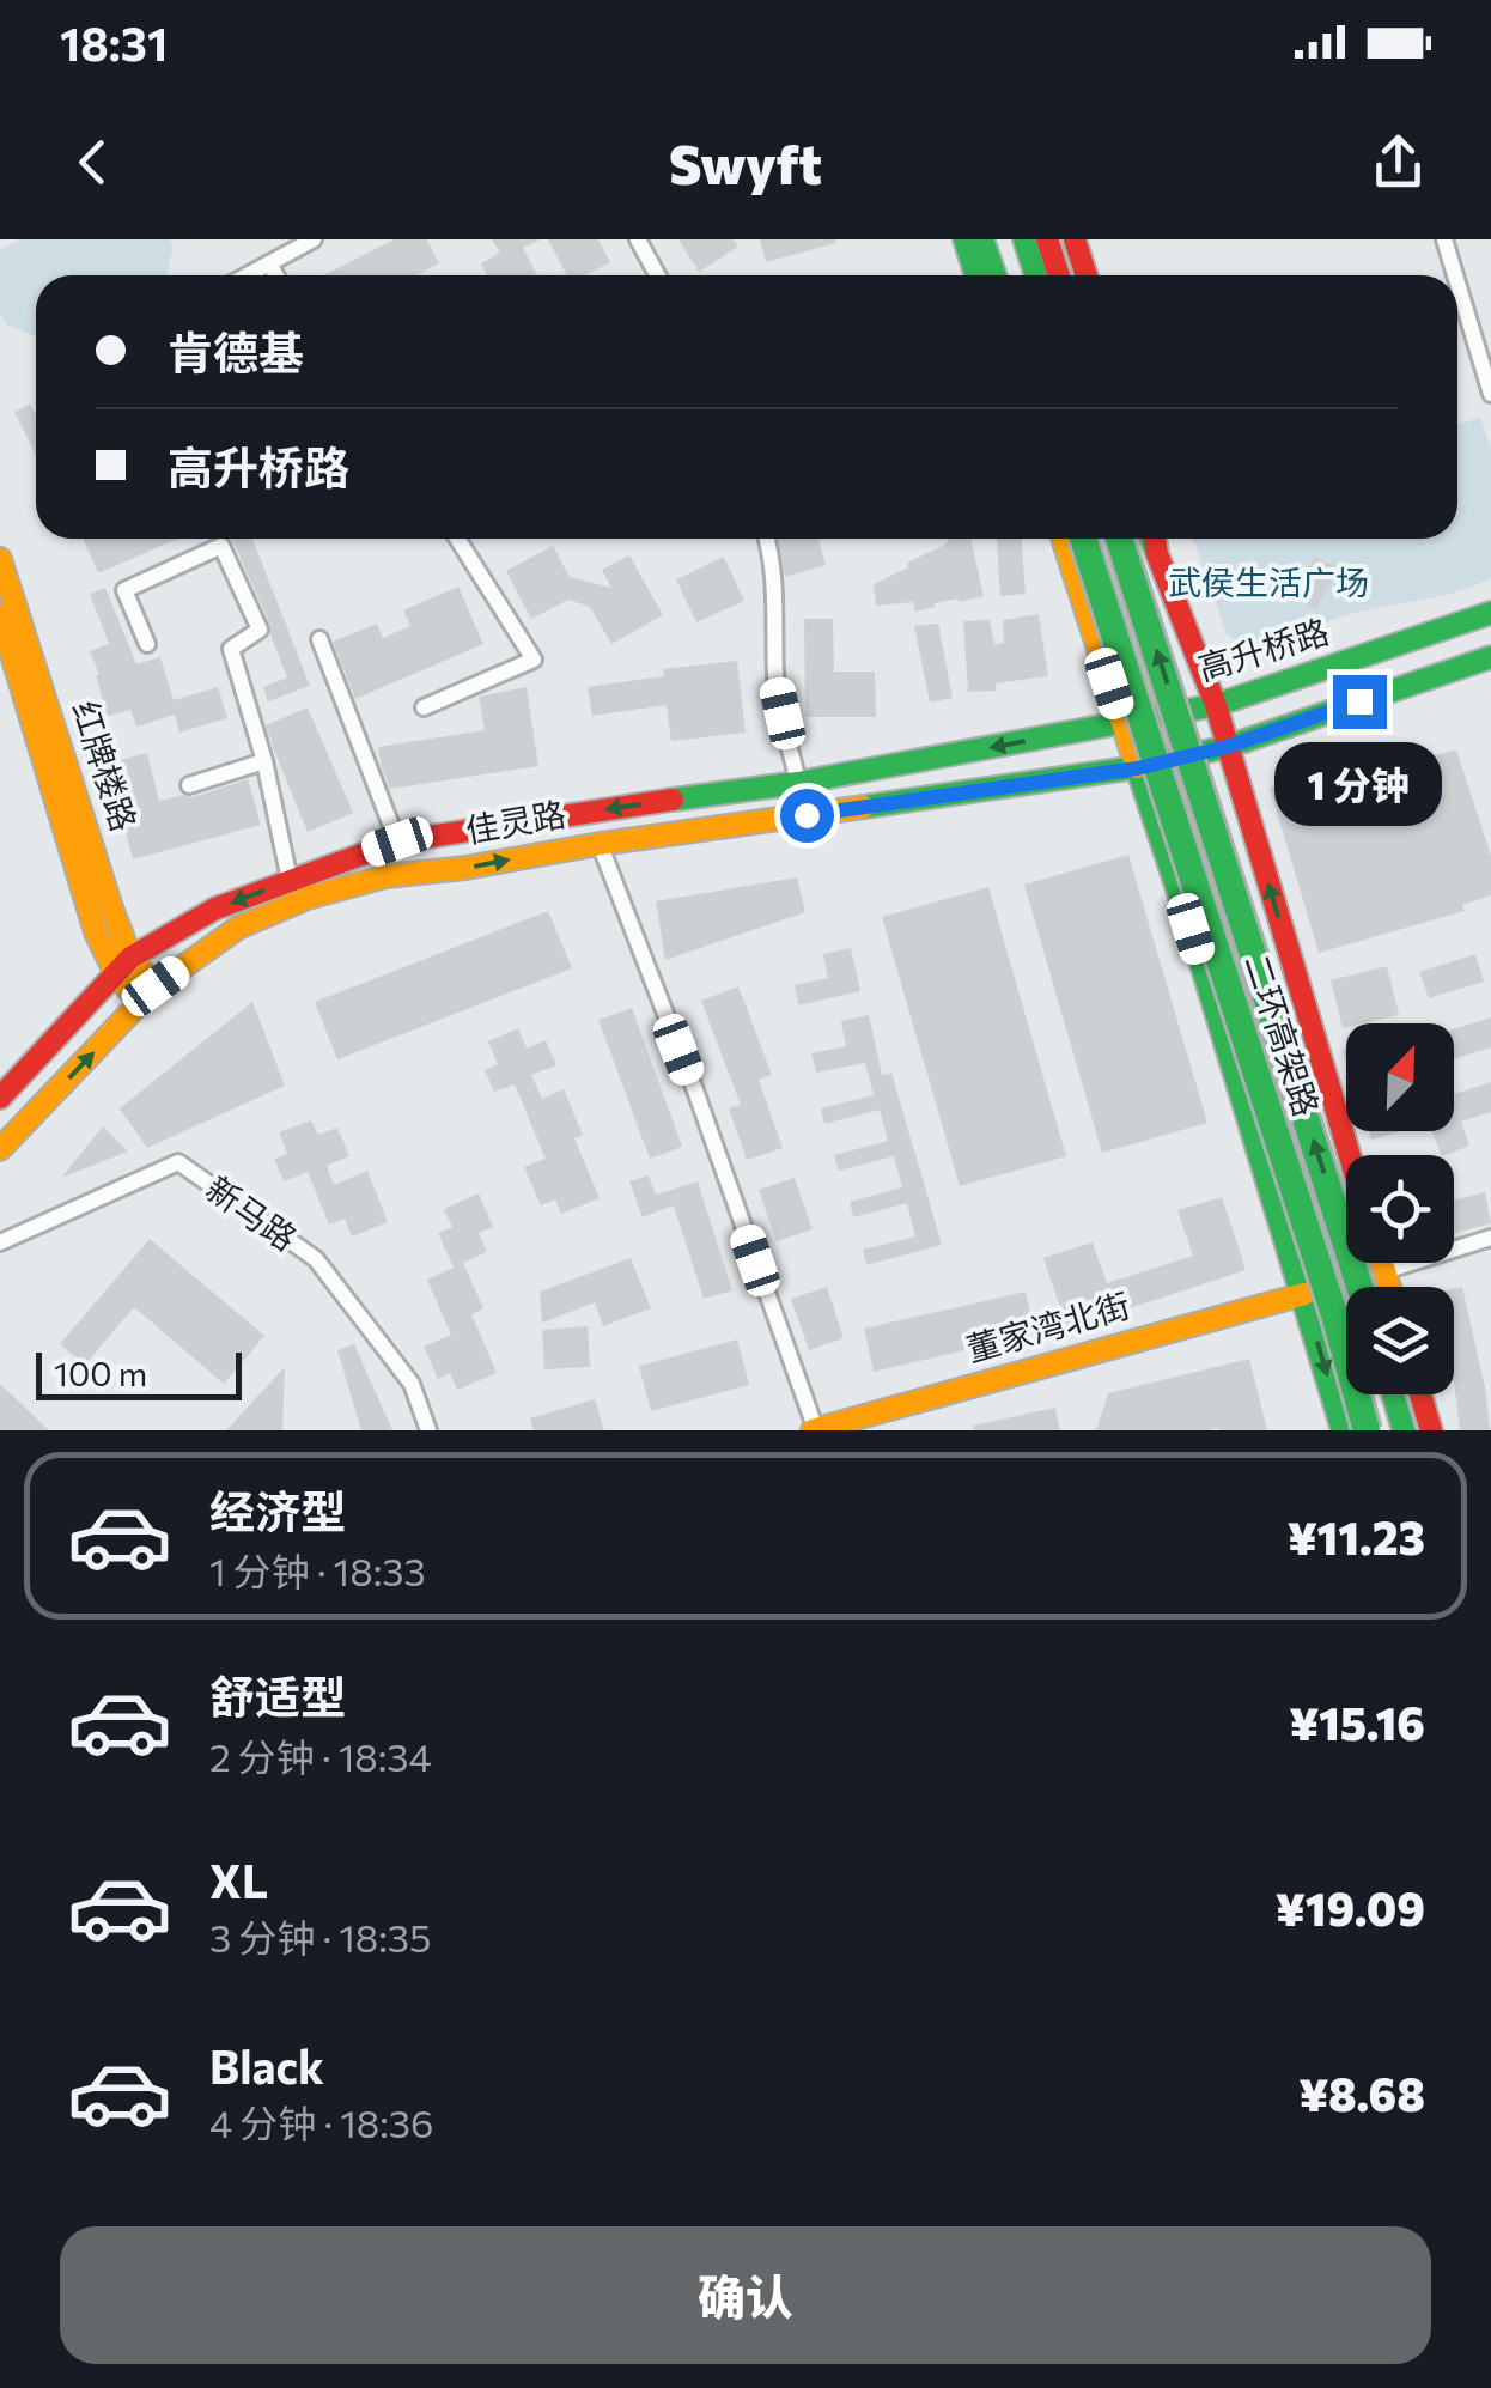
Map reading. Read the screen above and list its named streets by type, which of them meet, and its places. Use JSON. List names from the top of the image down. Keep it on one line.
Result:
{"streets":{"main road":["高升桥路","红牌楼路","佳灵路","二环高架路","董家湾北街"],"street":["新马路"]},"crossings":[["高升桥路","佳灵路"],["红牌楼路","佳灵路"]],"parks":["武侯生活广场"],"scale_bar":"100 m","north":"top right","page":{"status":"18:31","header":"Swyft","banner":["肯德基","高升桥路"],"bubble":"1 分钟","scale":"100 m","list":[{"name":"经济型","note":"1 分钟 · 18:33","value":"¥11.23"},{"name":"舒适型","note":"2 分钟 · 18:34","value":"¥15.16"},{"name":"XL","note":"3 分钟 · 18:35","value":"¥19.09"},{"name":"Black","note":"4 分钟 · 18:36","value":"¥8.68"}],"buttons":"确认"}}
